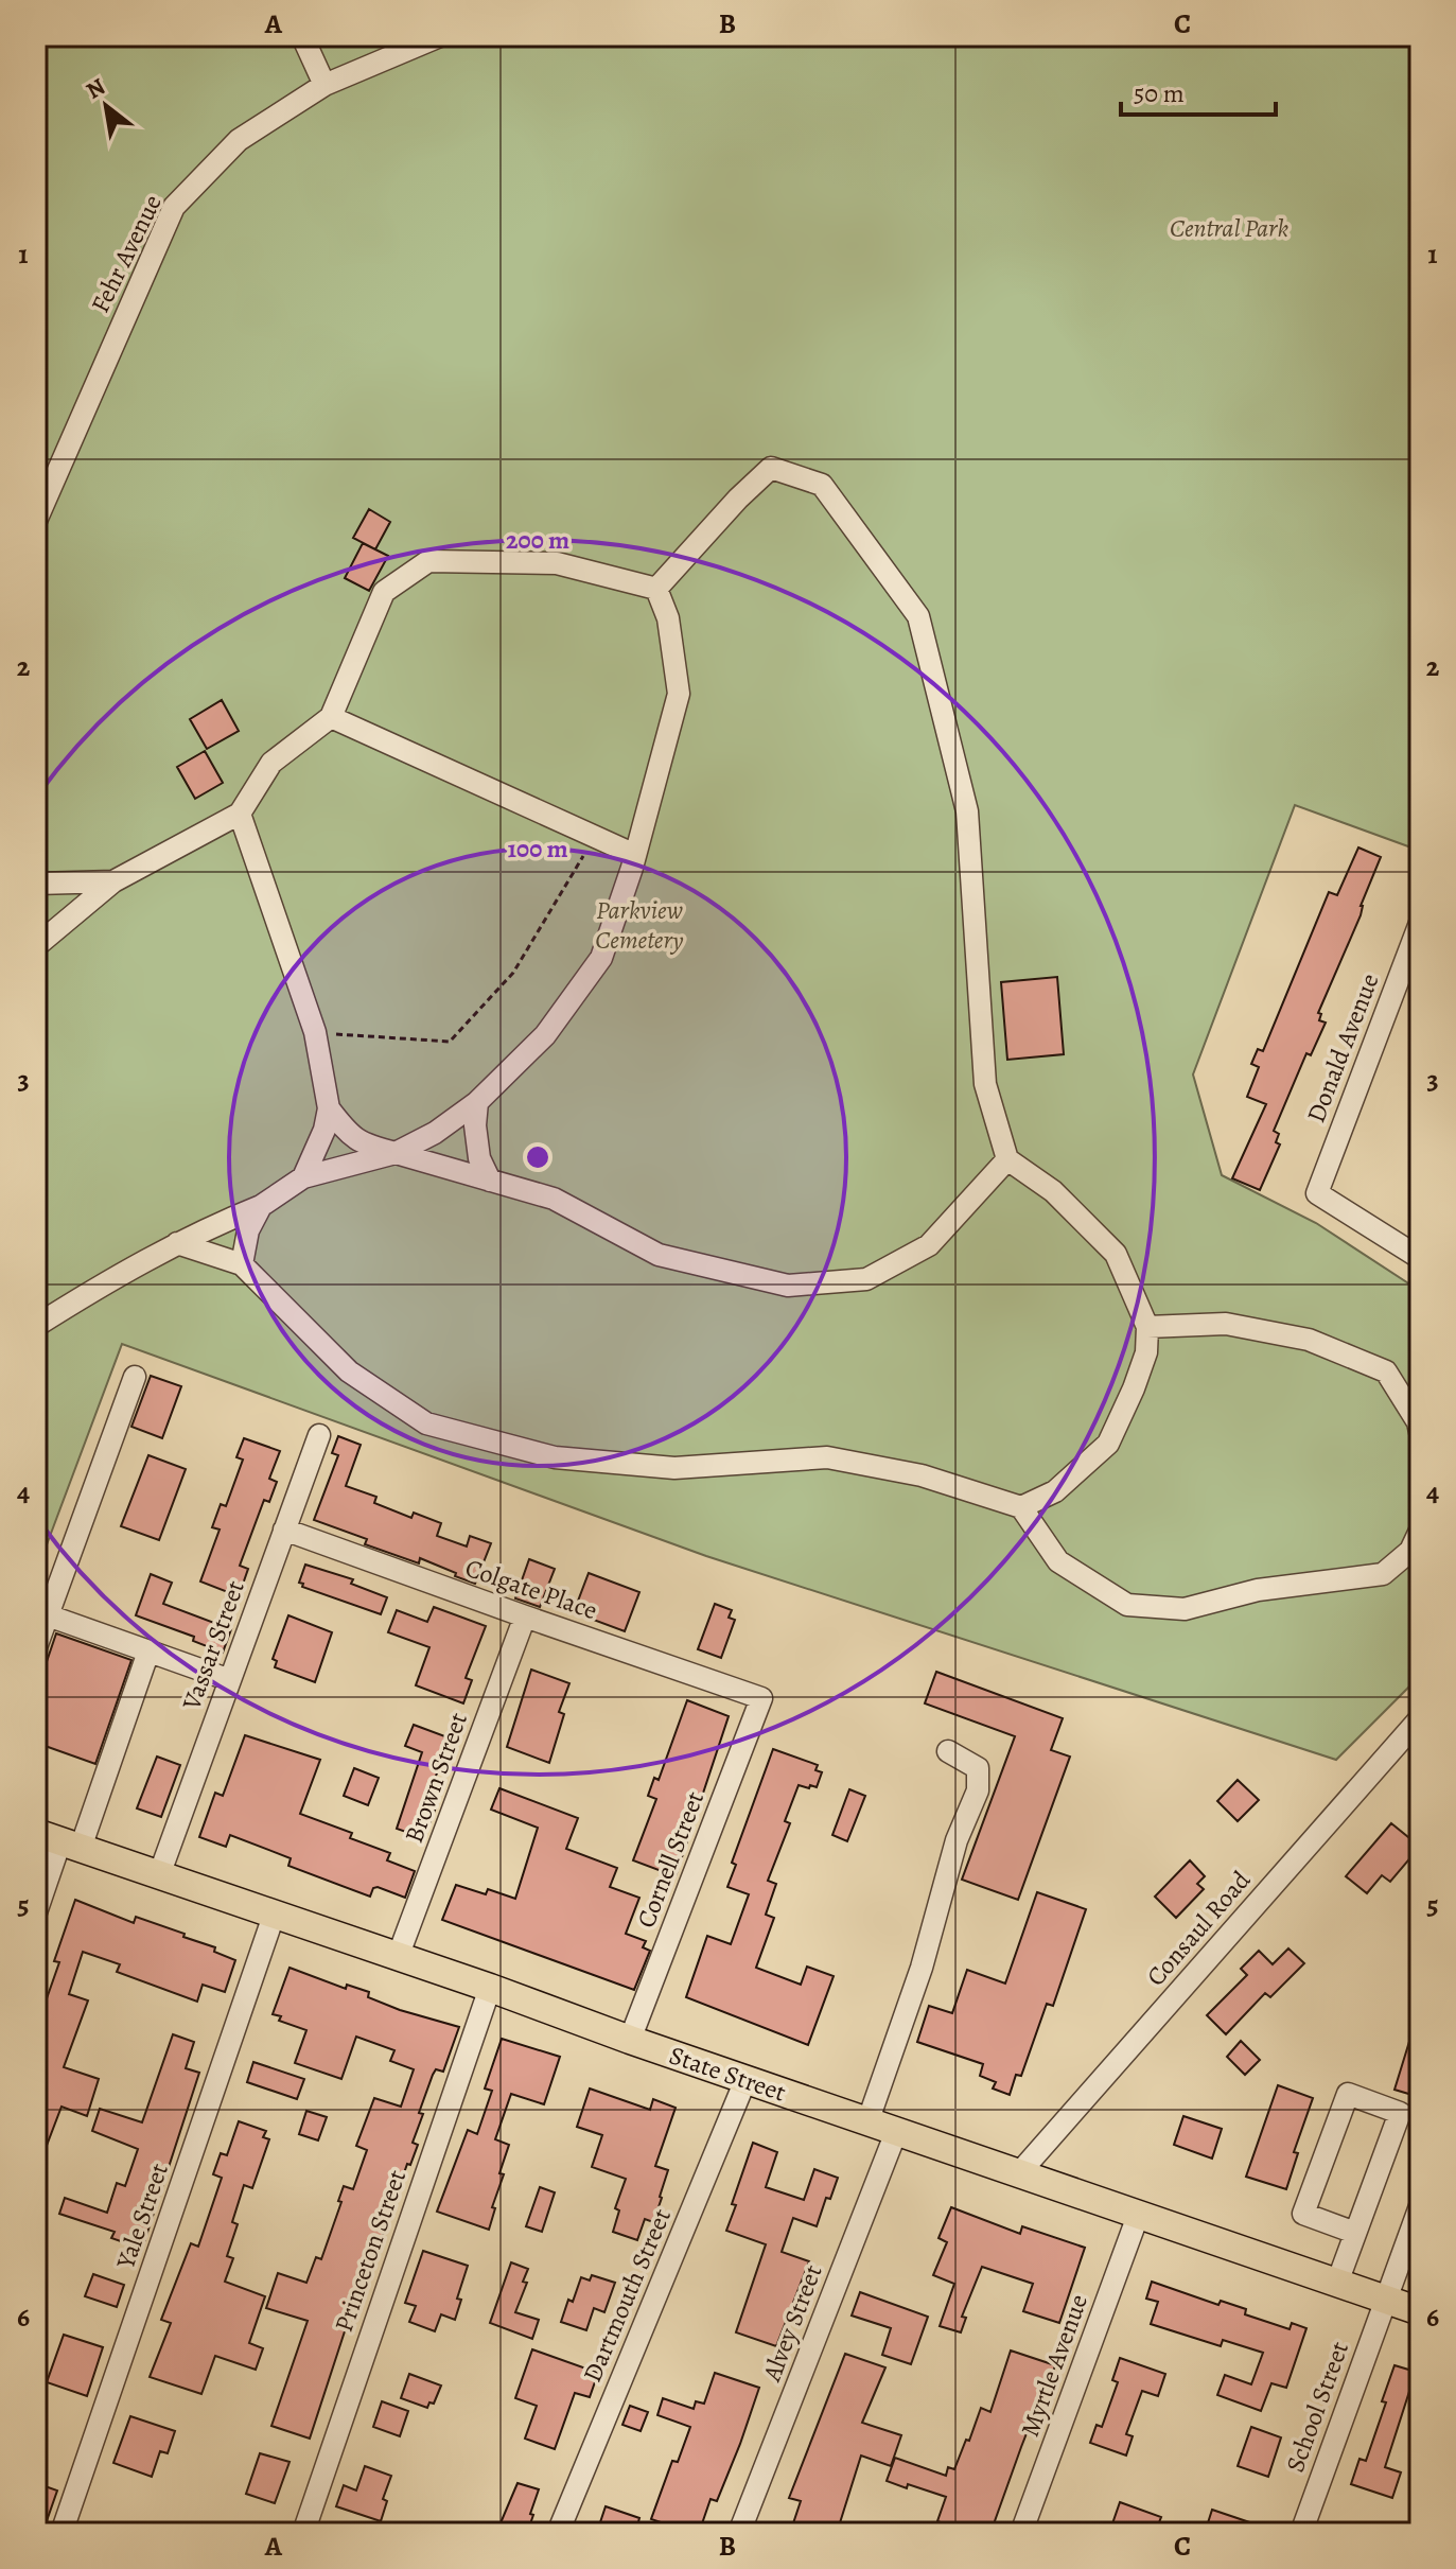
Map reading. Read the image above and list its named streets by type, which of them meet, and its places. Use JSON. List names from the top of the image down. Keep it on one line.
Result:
{"streets":{"main road":["State Street"],"street":["Fehr Avenue","Donald Avenue","Colgate Place","Vassar Street","Brown Street","Cornell Street","Consaul Road","Yale Street","Princeton Street","Dartmouth Street","Alvey Street","Myrtle Avenue","School Street"]},"crossings":[["Colgate Place","Vassar Street"],["Colgate Place","Brown Street"],["Colgate Place","Cornell Street"],["Vassar Street","State Street"],["Brown Street","State Street"],["Cornell Street","State Street"],["Consaul Road","State Street"],["State Street","Yale Street"],["State Street","Princeton Street"],["State Street","Dartmouth Street"],["State Street","Alvey Street"],["State Street","Myrtle Avenue"],["State Street","School Street"]],"parks":["Central Park","Parkview Cemetery"],"scale_bar":"50 m","north":"top left","grid":{"columns":["A","B","C"],"rows":["1","2","3","4","5","6"]},"rings":["200 m","100 m"]}
